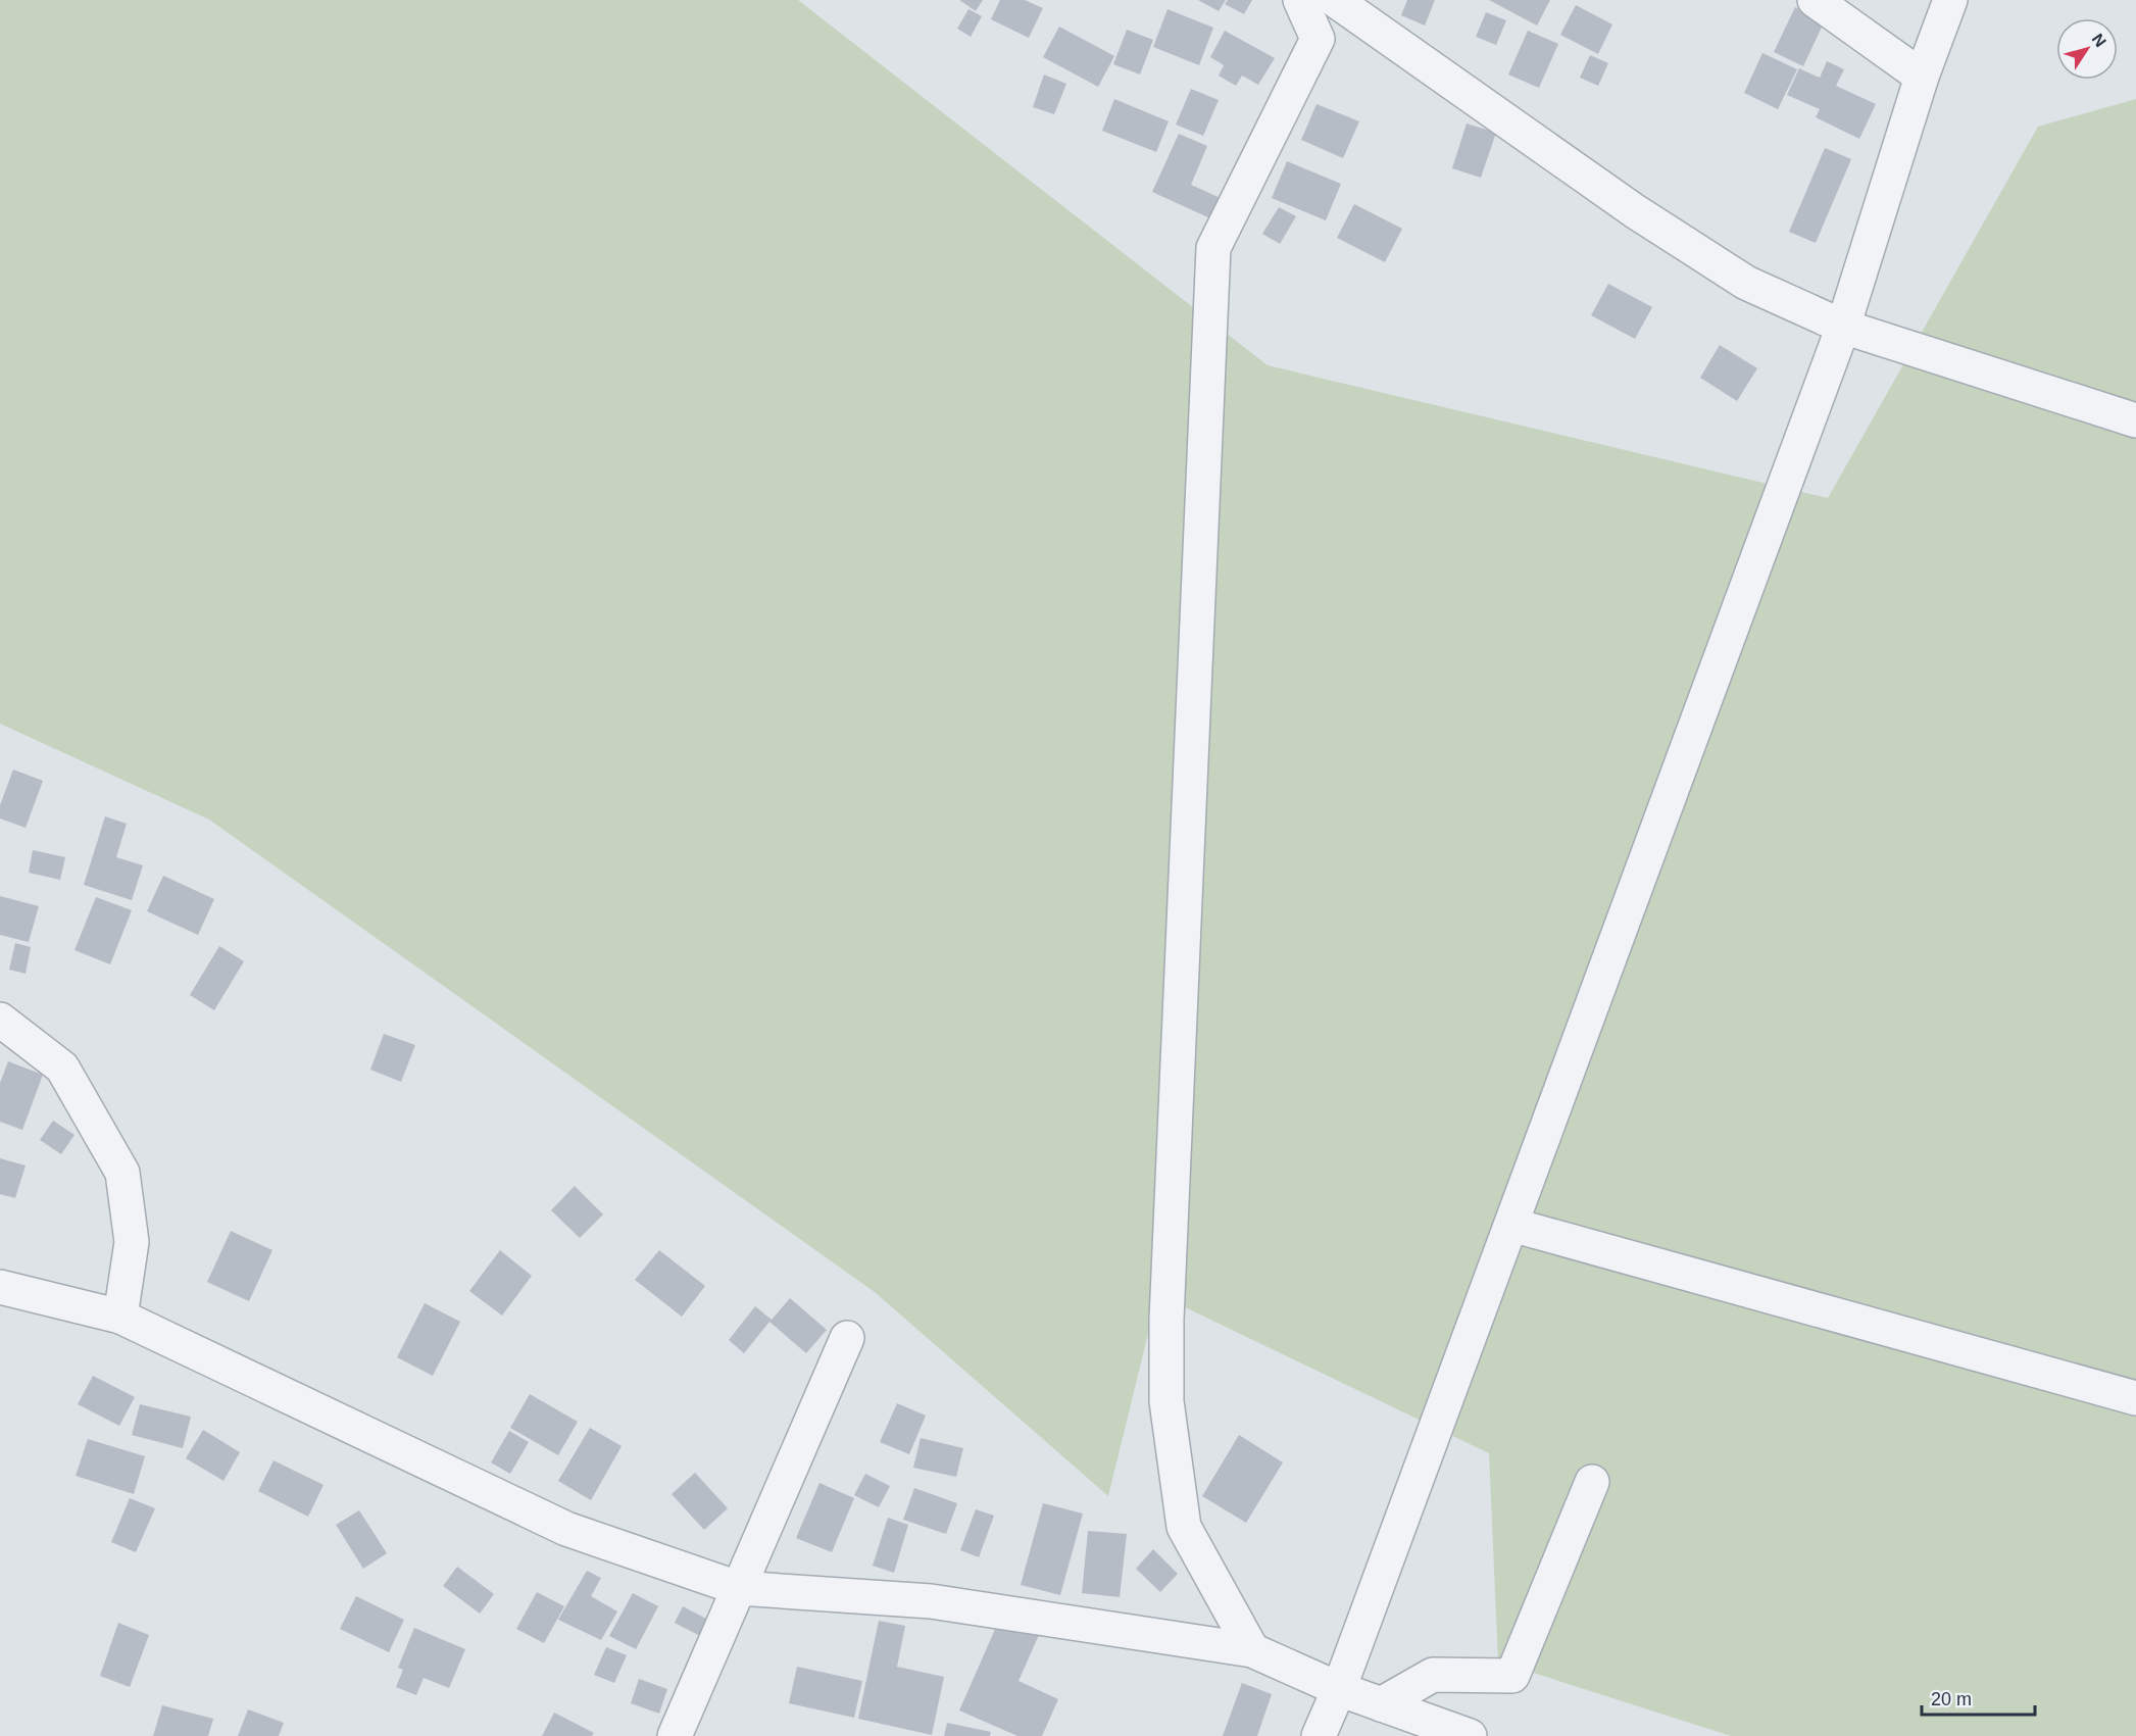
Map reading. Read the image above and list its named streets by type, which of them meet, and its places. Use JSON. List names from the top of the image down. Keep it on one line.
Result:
{"scale_bar":"20 m","north":"top right"}
